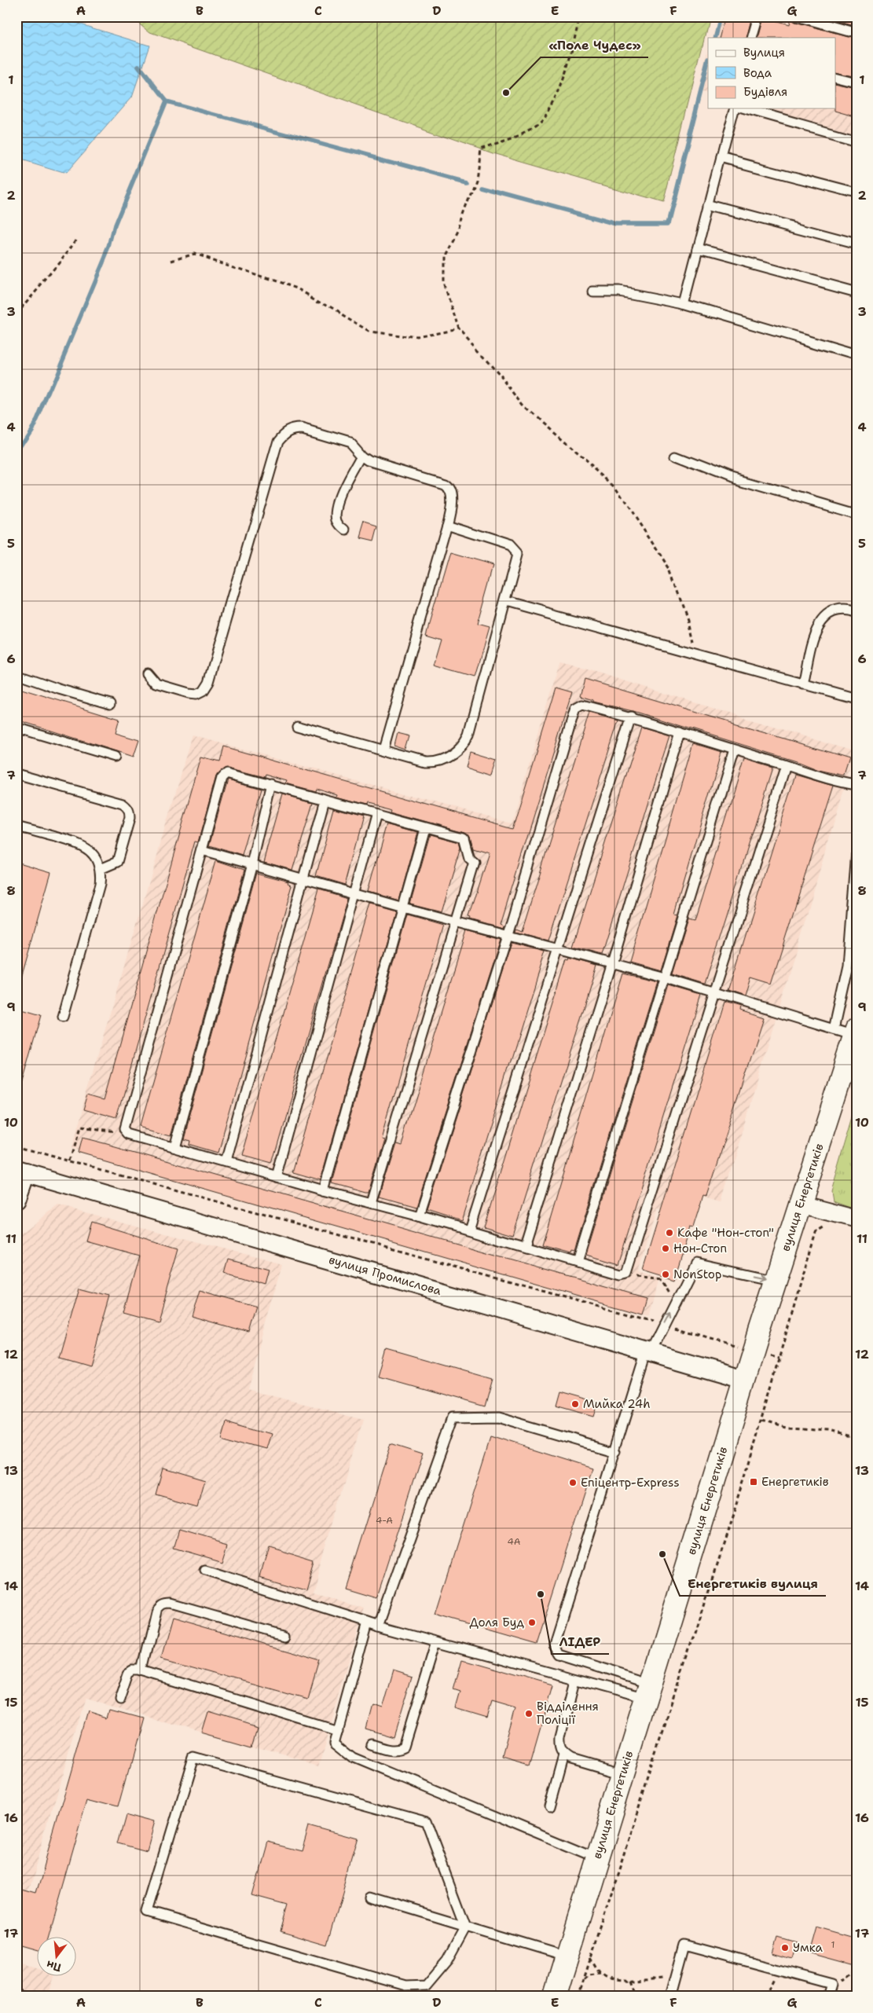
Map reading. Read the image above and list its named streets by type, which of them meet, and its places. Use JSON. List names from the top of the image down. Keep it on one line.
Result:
{"streets":{"main road":["вулиця Енергетиків"],"street":["вулиця Промислова"]},"crossings":[["вулиця Енергетиків","вулиця Промислова"]],"places":{"other":["«Поле Чудес»","Кафе \"Нон-стоп\"","Нон-Стоп","NonStop","Мийка 24һ","Епіцентр-Express","Енергетиків вулиця","ЛІДЕР","Доля Буд","Відділення Поліції","Умка"],"transit":["Енергетиків"]},"house_numbers":["4-А","4А","1"],"legend":["Вулиця","Вода","Будівля"],"north":"bottom","grid":{"columns":["A","B","C","D","E","F","G"],"rows":["1","2","3","4","5","6","7","8","9","10","11","12","13","14","15","16","17"]}}
